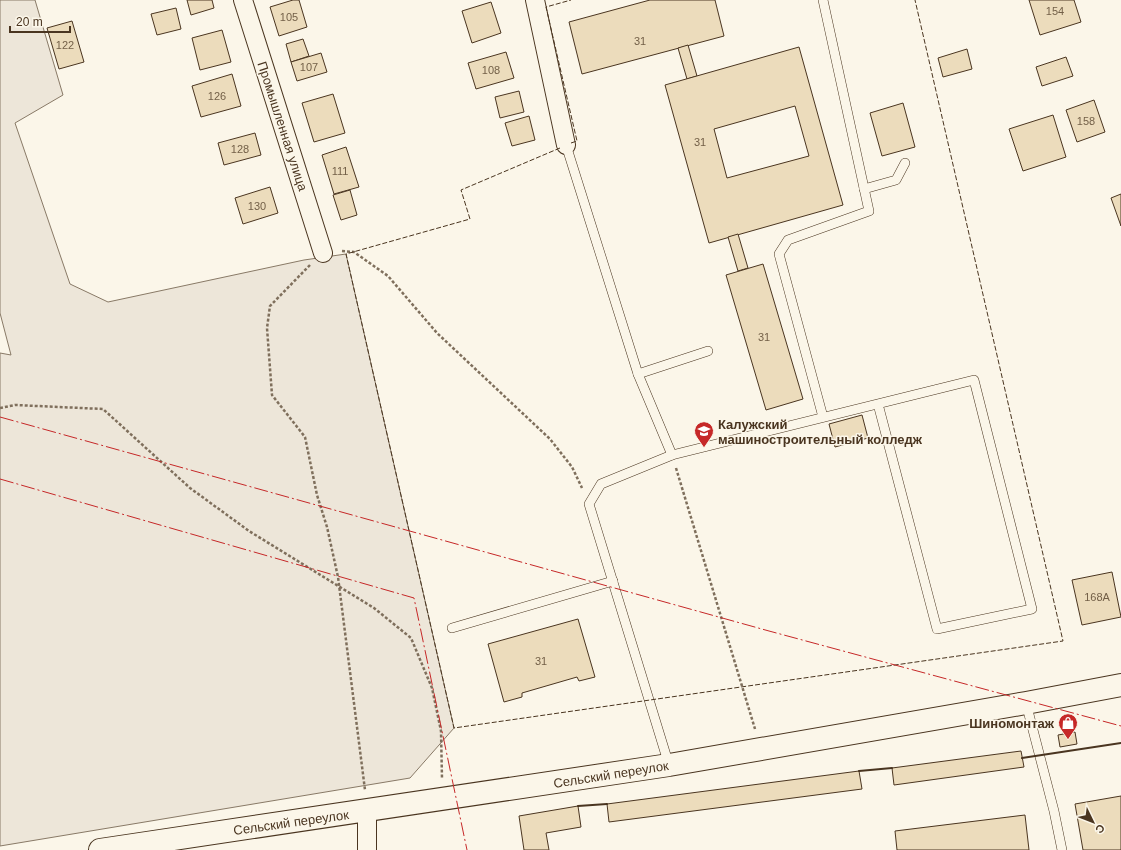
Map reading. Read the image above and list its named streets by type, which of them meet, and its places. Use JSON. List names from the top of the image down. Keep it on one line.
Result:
{"streets":{"street":["Промышленная улица","Сельский переулок"]},"places":{"school or university":["Калужский машиностроительный колледж"],"shop":["Шиномонтаж"]},"house_numbers":["154","105","31","122","107","108","126","158","31","128","111","130","31","168А","31"],"scale_bar":"20 m","north":"bottom right"}
